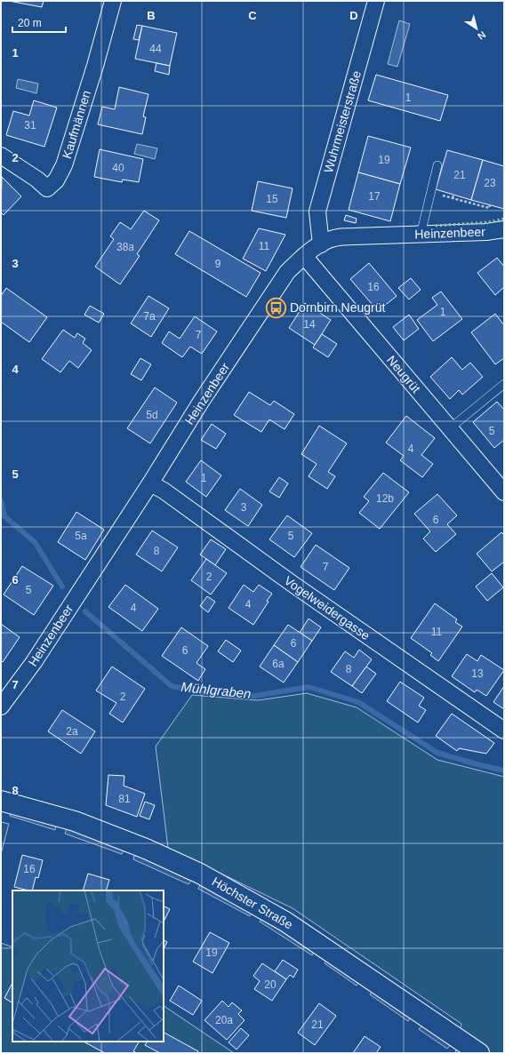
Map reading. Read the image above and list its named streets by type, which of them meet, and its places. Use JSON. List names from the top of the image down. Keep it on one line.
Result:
{"streets":{"main road":["Höchster Straße"],"street":["Wuhrmeisterstraße","Kaufmännen","Heinzenbeer","Neugrüt","Vogelweidergasse"]},"crossings":[["Wuhrmeisterstraße","Heinzenbeer"],["Heinzenbeer","Neugrüt"],["Heinzenbeer","Vogelweidergasse"]],"water":["Mühlgraben"],"places":{"bus stop":["Dornbirn Neugrüt"]},"house_numbers":["44","1","31","19","40","21","23","17","15","11","38a","9","16","1","7a","14","7","5d","5","4","1","12b","3","6","5a","5","8","7","2","5","4","4","11","6","6","6a","8","13","2","2a","81","16","19","20","20a","21"],"scale_bar":"20 m","north":"bottom right","grid":{"columns":["B","C","D"],"rows":["1","2","3","4","5","6","7","8"]}}
